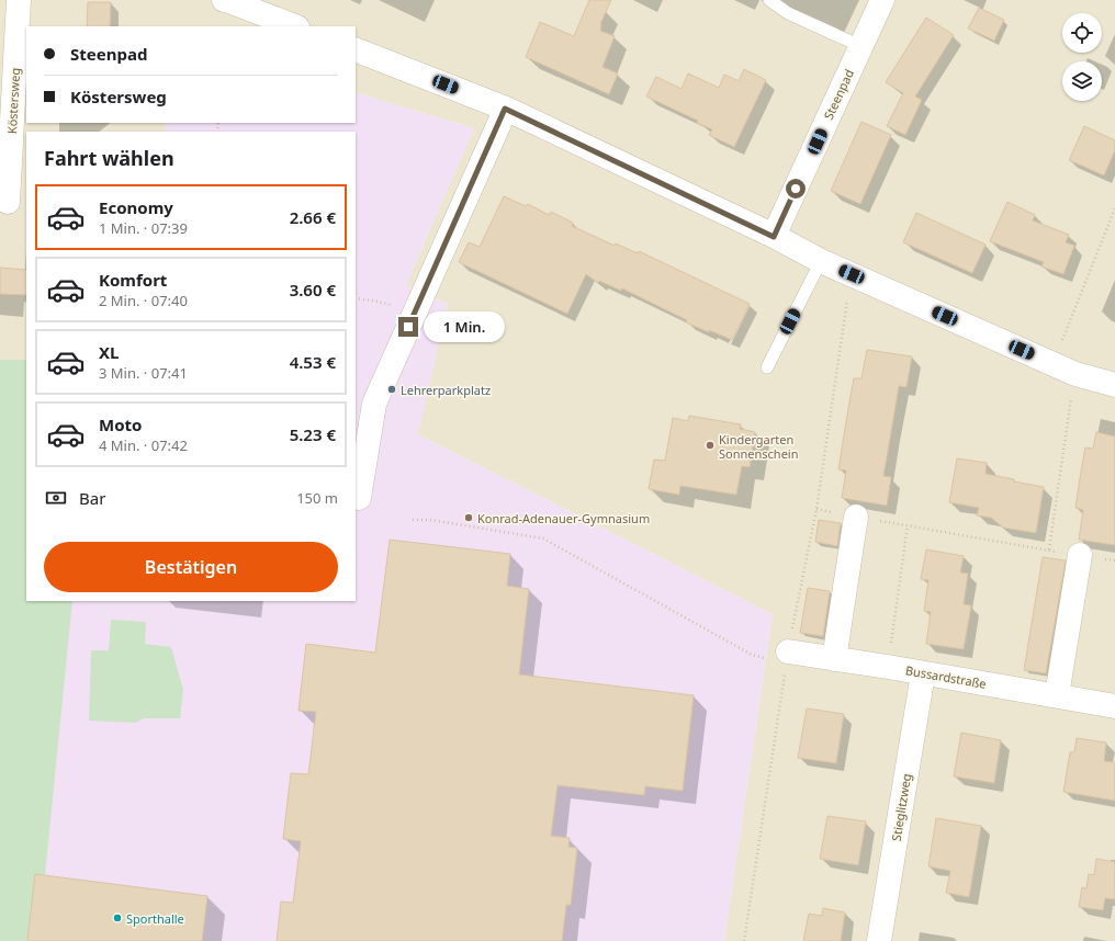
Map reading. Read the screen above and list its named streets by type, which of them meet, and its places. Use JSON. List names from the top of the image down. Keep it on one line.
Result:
{"streets":{"street":["Steenpad","Köstersweg","Bussardstraße","Stieglitzweg"]},"crossings":[["Bussardstraße","Stieglitzweg"]],"places":["Lehrerparkplatz","Kindergarten Sonnenschein","Konrad-Adenauer-Gymnasium","Sporthalle"],"page":{"banner":["Steenpad","Köstersweg"],"heading":"Fahrt wählen","list":[{"name":"Economy","note":"1 Min. · 07:39","value":"2.66 €"},{"name":"Komfort","note":"2 Min. · 07:40","value":"3.60 €"},{"name":"XL","note":"3 Min. · 07:41","value":"4.53 €"},{"name":"Moto","note":"4 Min. · 07:42","value":"5.23 €"}],"bubble":"1 Min.","pay":["Bar","150 m"],"buttons":"Bestätigen"}}
